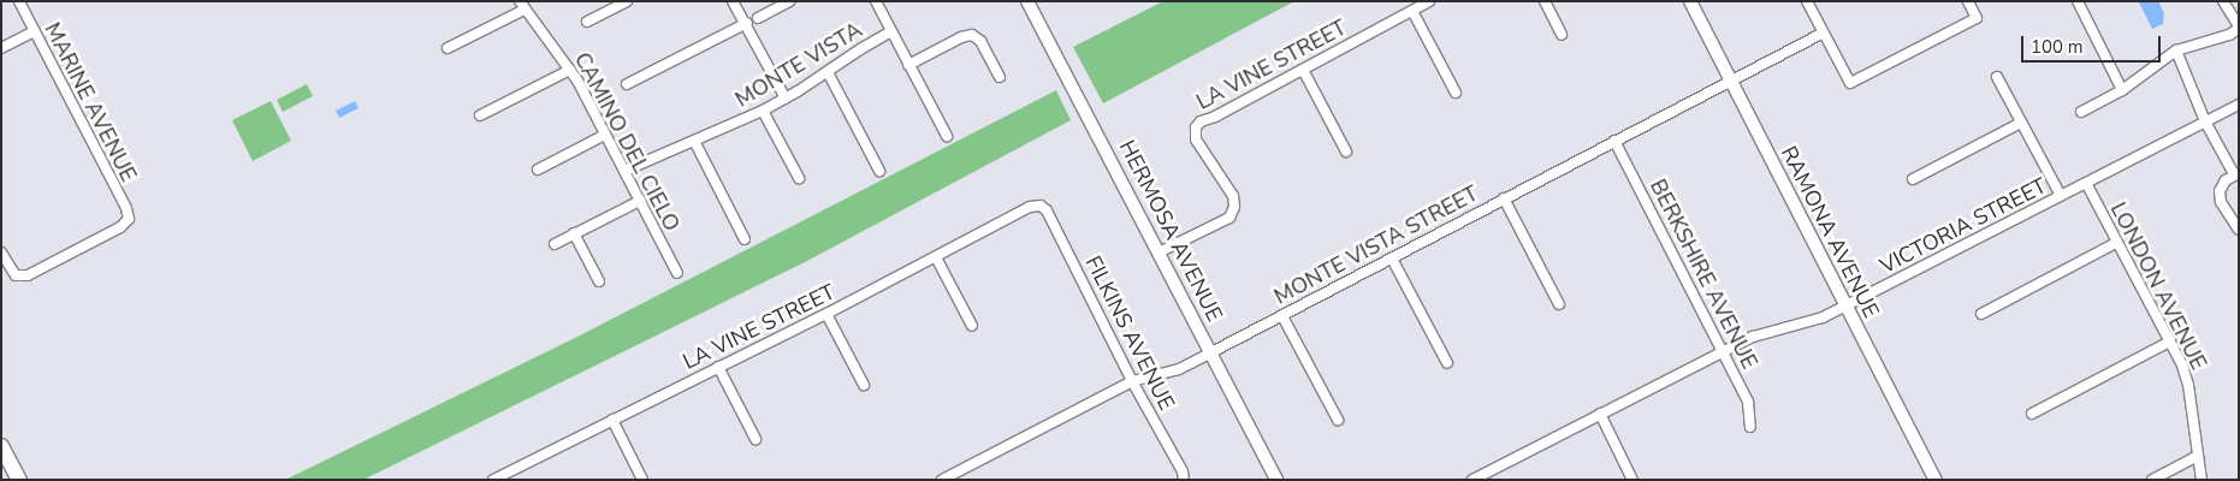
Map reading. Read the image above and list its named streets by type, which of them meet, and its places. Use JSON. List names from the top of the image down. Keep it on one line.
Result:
{"streets":{"street":["MONTE VISTA","LA VINE STREET","MARINE AVENUE","CAMINO DEL CIELO","VICTORIA STREET","HERMOSA AVENUE","RAMONA AVENUE","MONTE VISTA STREET","BERKSHIRE AVENUE","LONDON AVENUE","FILKINS AVENUE"]},"crossings":[["MONTE VISTA","CAMINO DEL CIELO"],["LA VINE STREET","HERMOSA AVENUE"],["LA VINE STREET","FILKINS AVENUE"],["VICTORIA STREET","RAMONA AVENUE"],["VICTORIA STREET","BERKSHIRE AVENUE"],["VICTORIA STREET","LONDON AVENUE"],["HERMOSA AVENUE","MONTE VISTA STREET"],["RAMONA AVENUE","MONTE VISTA STREET"],["MONTE VISTA STREET","BERKSHIRE AVENUE"],["MONTE VISTA STREET","FILKINS AVENUE"]],"scale_bar":"100 m"}
